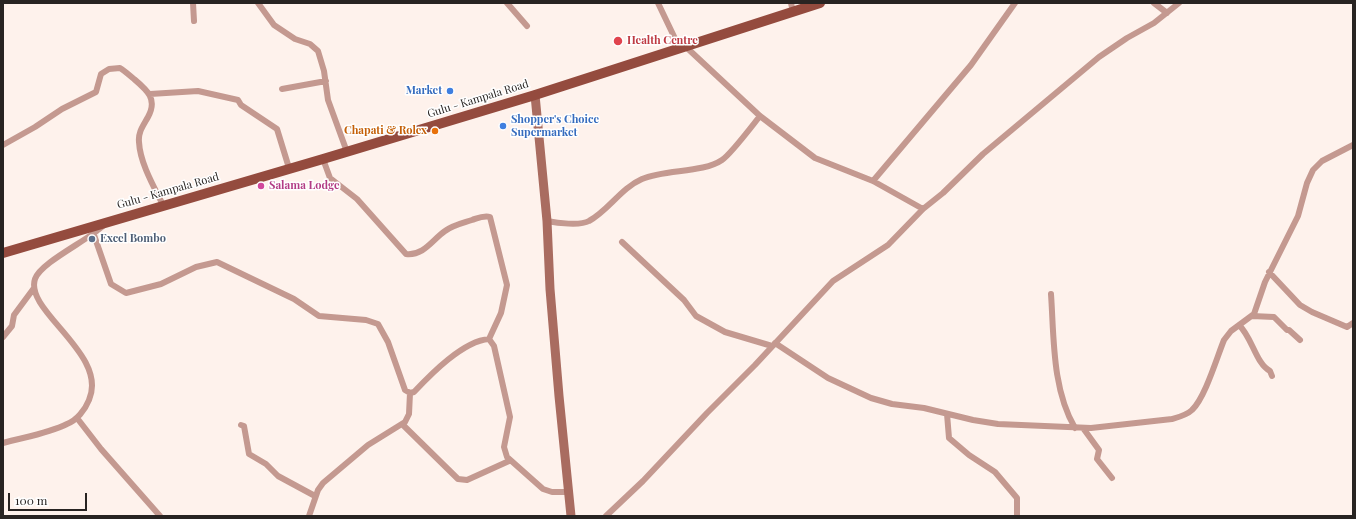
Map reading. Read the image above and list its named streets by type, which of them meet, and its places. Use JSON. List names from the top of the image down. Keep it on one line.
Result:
{"streets":{"main road":["Gulu - Kampala Road"]},"places":["Health Centre","Market","Shopper's Choice Supermarket","Chapati & Rolex","Salama Lodge","Excel Bombo"],"scale_bar":"100 m"}
